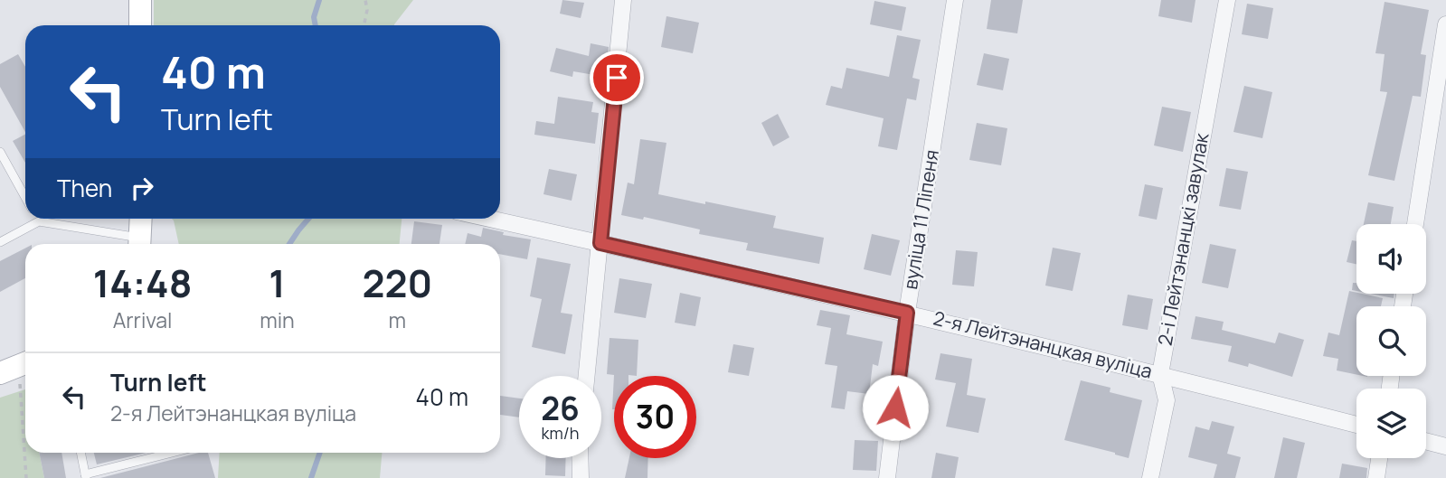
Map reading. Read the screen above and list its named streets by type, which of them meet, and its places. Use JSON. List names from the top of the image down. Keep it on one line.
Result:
{"streets":{"street":["вуліца 11 Ліпеня","2-і Лейтэнанцкі завулак","2-я Лейтэнанцкая вуліца"]},"crossings":[["вуліца 11 Ліпеня","2-я Лейтэнанцкая вуліца"],["2-і Лейтэнанцкі завулак","2-я Лейтэнанцкая вуліца"]],"page":{"turn":["40 m","Turn left"],"then":"Then","eta":["14:48","Arrival","1","min","220","m"],"list":[{"name":"Turn left","note":"2-я Лейтэнанцкая вуліца","value":"40 m"}],"speed":"26 km/h","limit":"30"}}
